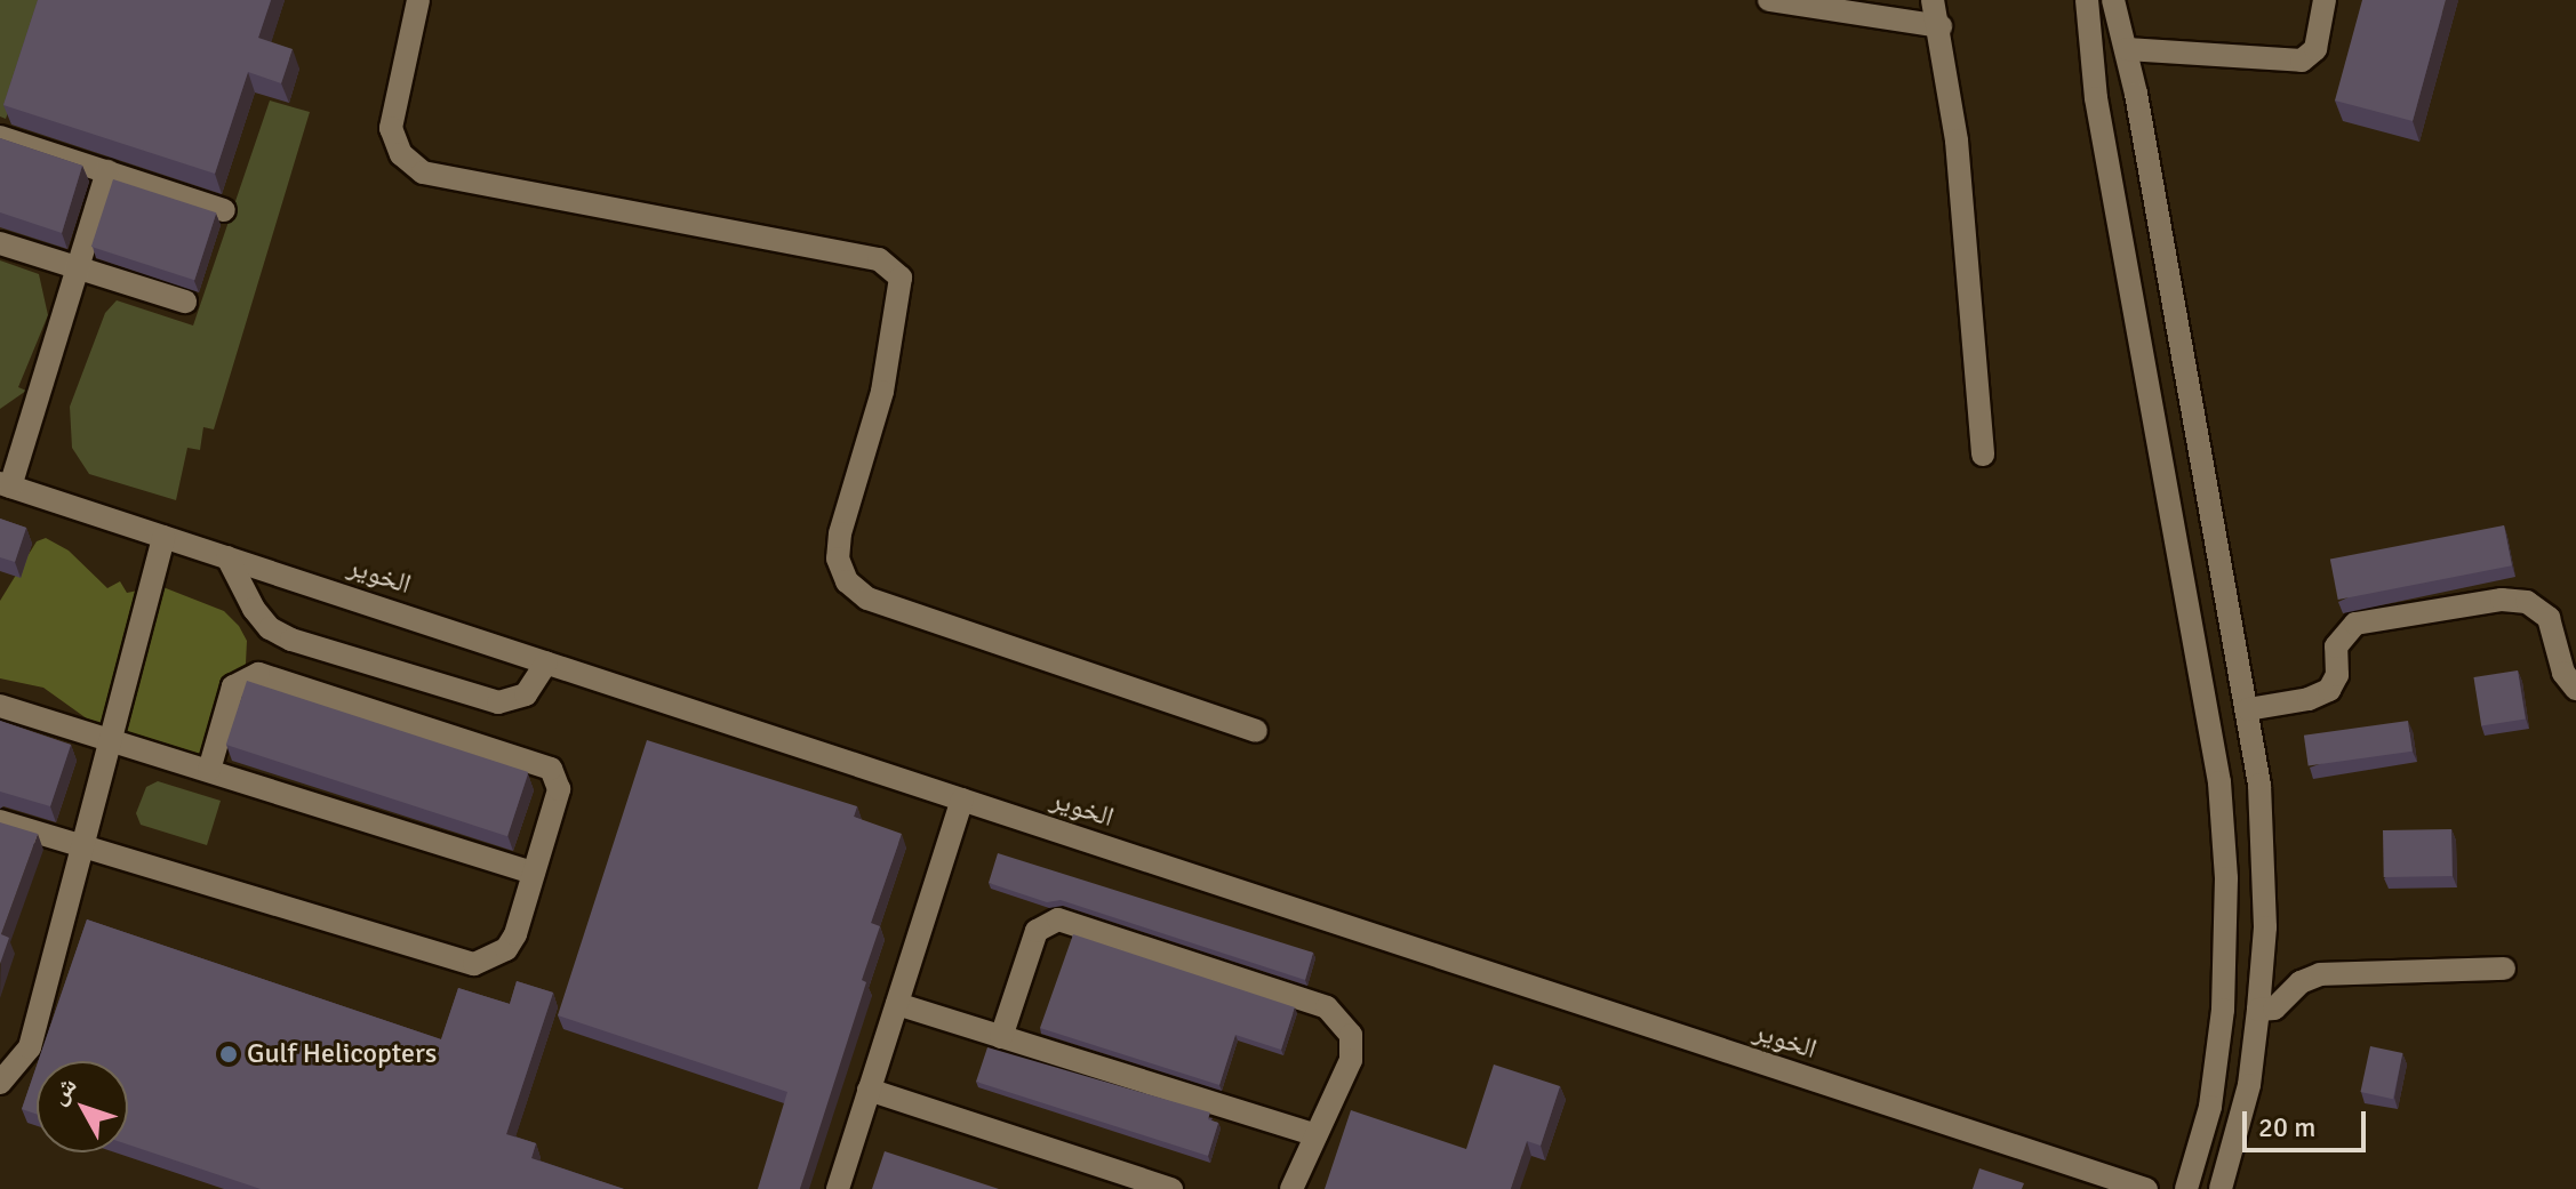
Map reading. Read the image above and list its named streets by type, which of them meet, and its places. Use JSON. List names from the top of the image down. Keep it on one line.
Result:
{"streets":{"street":["الخوير"]},"places":["Gulf Helicopters"],"scale_bar":"20 m","north":"top left"}
